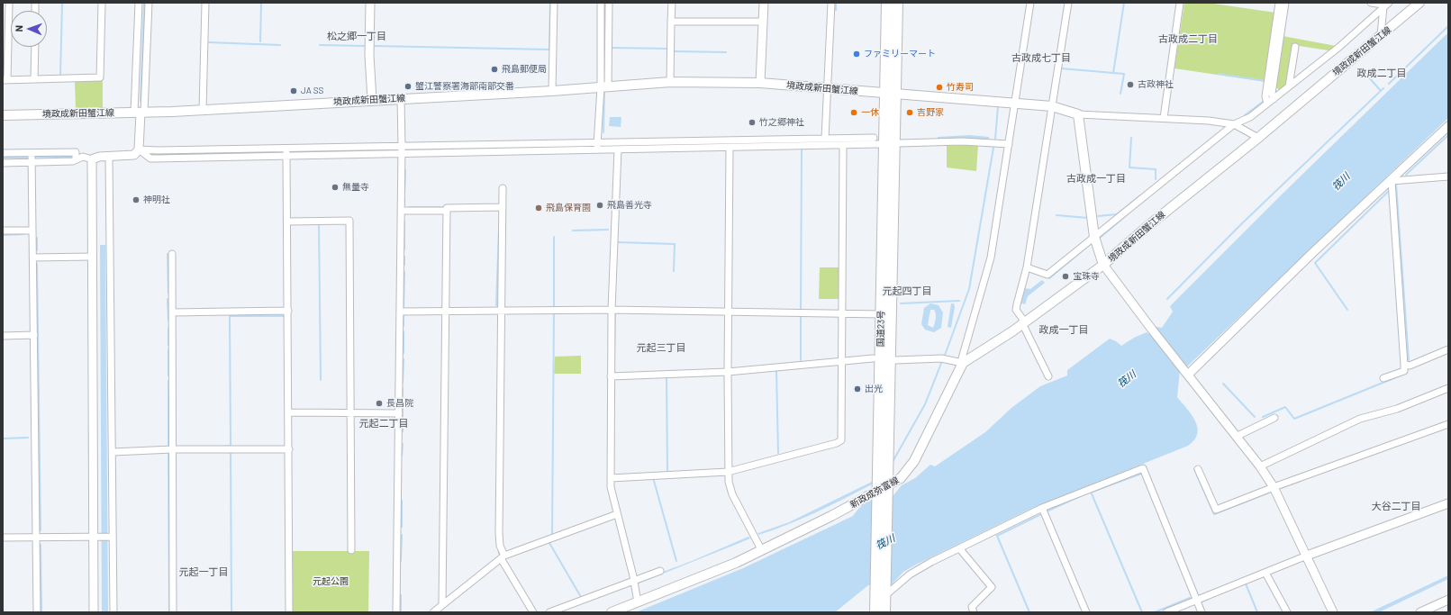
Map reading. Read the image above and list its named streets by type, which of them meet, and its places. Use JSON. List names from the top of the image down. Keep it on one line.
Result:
{"streets":{"highway":["国道23号"],"main road":["境政成新田蟹江線","新政成弥富線"]},"crossings":[["境政成新田蟹江線","国道23号"],["国道23号","新政成弥富線"]],"districts":["松之郷一丁目","古政成二丁目","古政成七丁目","政成二丁目","古政成一丁目","元起四丁目","政成一丁目","元起三丁目","元起二丁目","大谷二丁目","元起一丁目"],"water":["筏川"],"parks":["元起公園"],"places":["ファミリーマート","飛島郵便局","古政神社","蟹江警察署海部南部交番","竹寿司","JA SS","一休","吉野家","竹之郷神社","無量寺","神明社","飛島善光寺","飛島保育園","宝珠寺","出光","長昌院"],"north":"left"}
